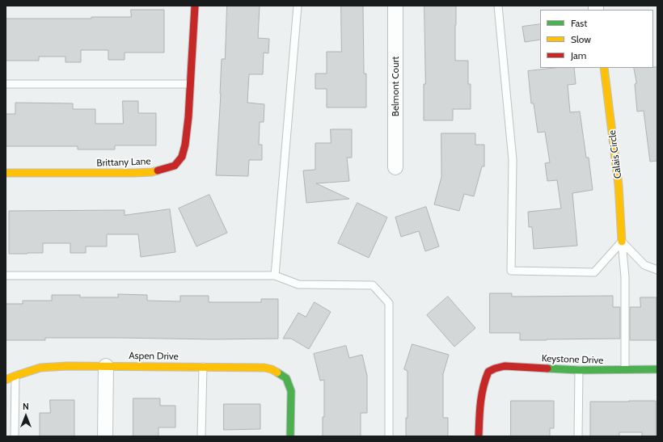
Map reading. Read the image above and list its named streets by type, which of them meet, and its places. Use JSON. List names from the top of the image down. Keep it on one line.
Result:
{"streets":{"street":["Belmont Court","Calais Circle","Brittany Lane","Aspen Drive","Keystone Drive"]},"legend":["Fast","Slow","Jam"],"north":"top"}
